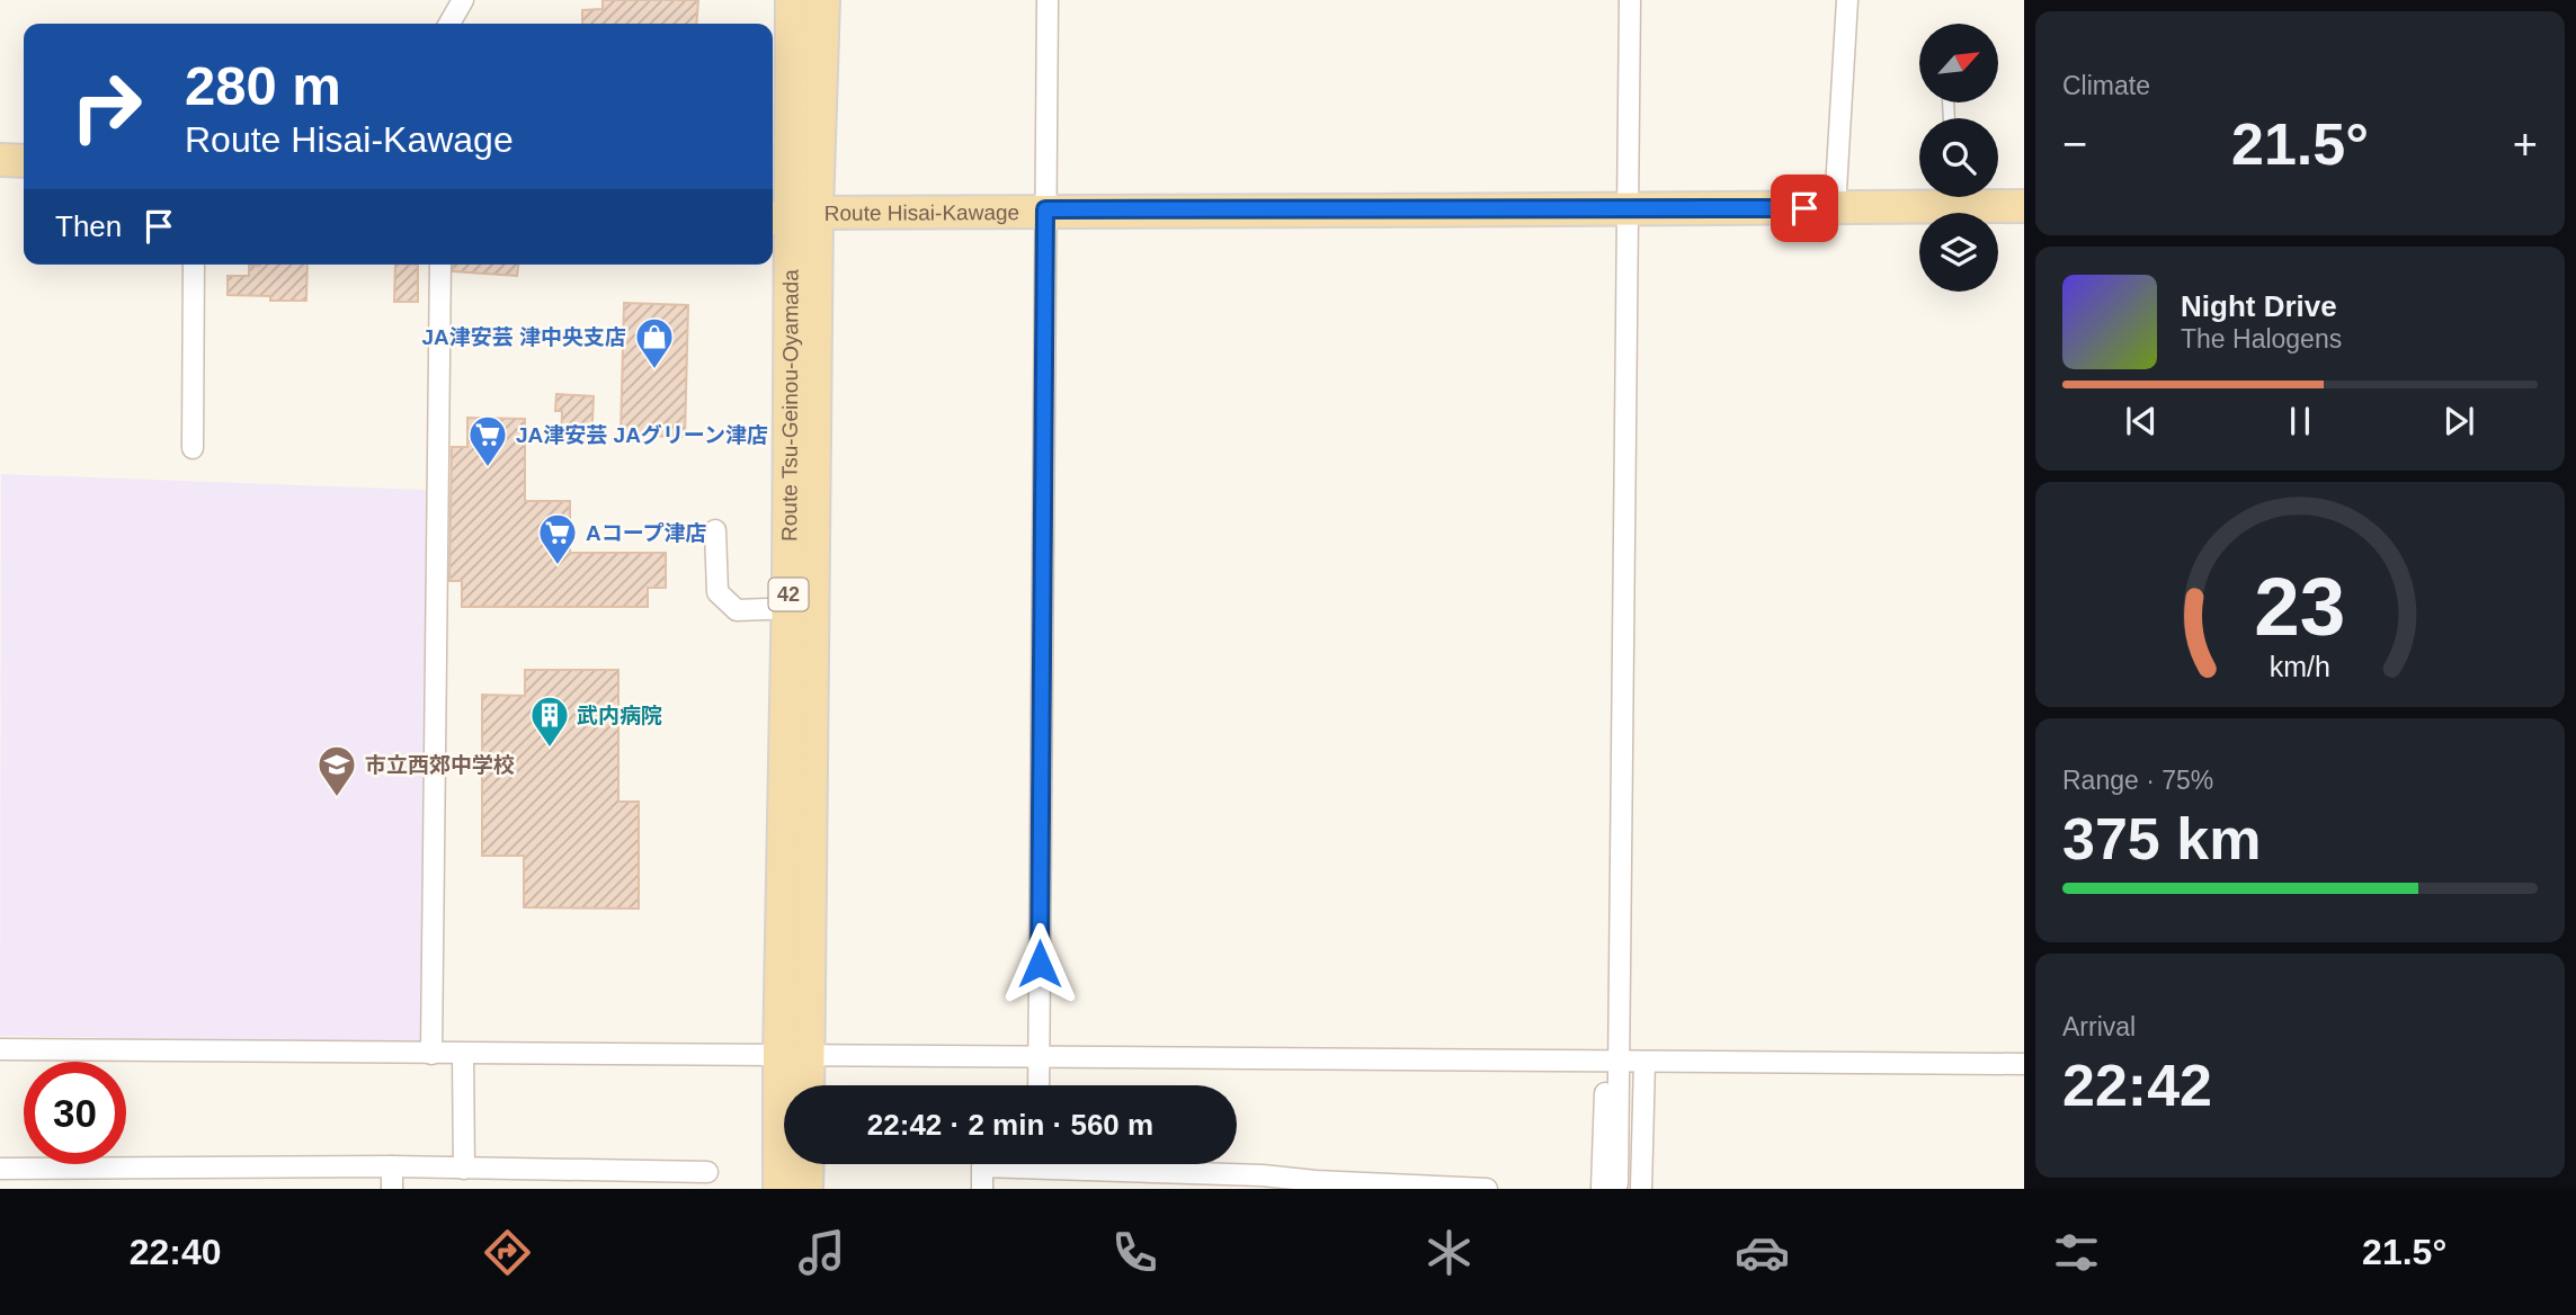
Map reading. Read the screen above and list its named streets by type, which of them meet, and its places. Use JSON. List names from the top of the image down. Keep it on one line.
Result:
{"streets":{"main road":["Route Hisai-Kawage","Route Tsu-Geinou-Oyamada","42"]},"crossings":[["Route Hisai-Kawage","Route Tsu-Geinou-Oyamada"]],"places":{"shop":["JA津安芸 津中央支店"],"supermarket":["JA津安芸 JAグリーン津店","Aコープ津店"],"building":["武内病院"],"school or university":["市立西郊中学校"]},"north":"top right","page":{"tile":["Climate",["Range · 75%","375 km"],["Arrival","22:42"]],"turn":["280 m","Route Hisai-Kawage"],"heat":["−","21.5°","+"],"then":"Then","song":["Night Drive","The Halogens"],"limit":"30","trip":"22:42 · 2 min · 560 m","tabs":["22:40","21.5°"],"gauge":["23","km/h"]}}
